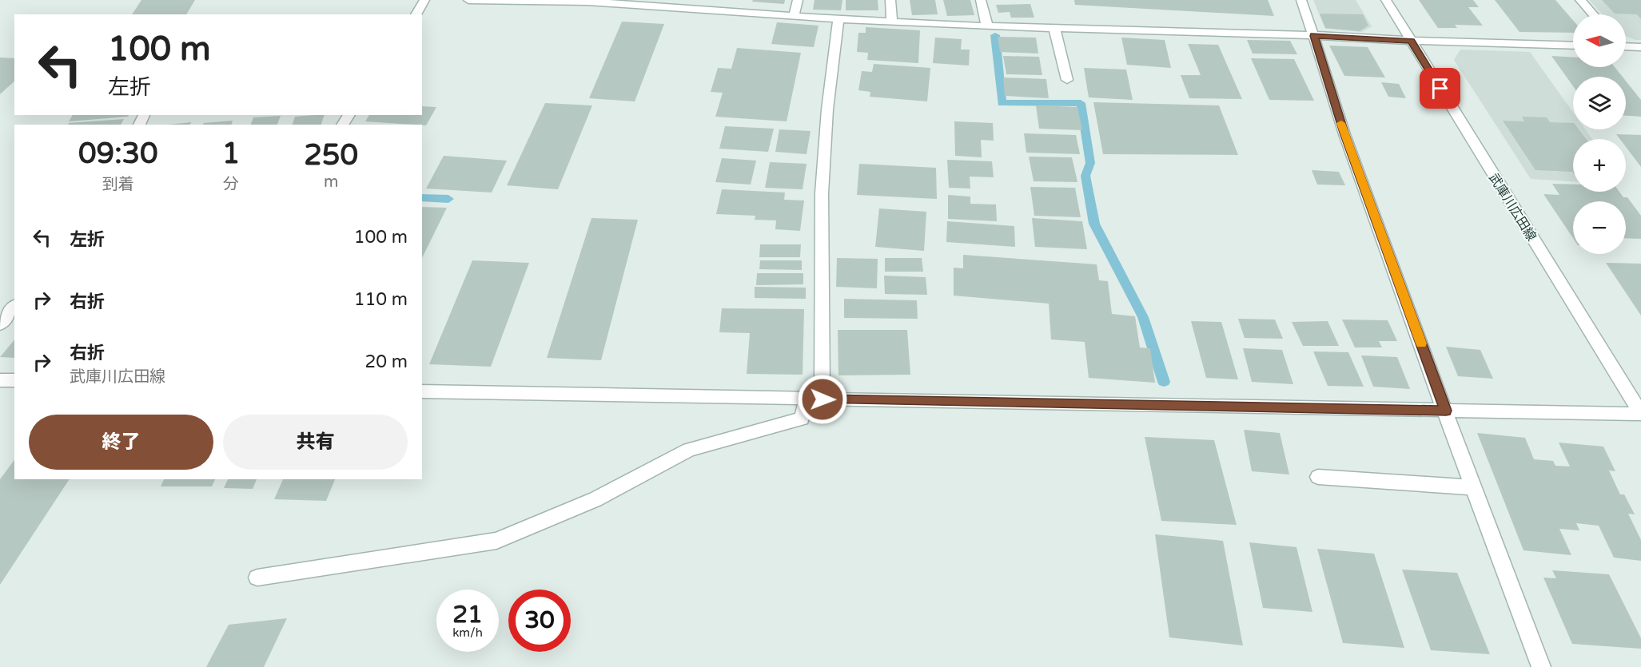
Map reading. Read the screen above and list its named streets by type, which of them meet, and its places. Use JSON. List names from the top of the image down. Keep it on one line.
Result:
{"streets":{"street":["武庫川広田線"]},"north":"left","page":{"map_buttons":["+","−"],"turn":["100 m","左折"],"eta":["09:30","到着","1","分","250","m"],"list":[{"name":"左折","value":"100 m"},{"name":"右折","value":"110 m"},{"name":"右折","note":"武庫川広田線","value":"20 m"}],"buttons":["終了","共有"],"speed":"21 km/h","limit":"30"}}
